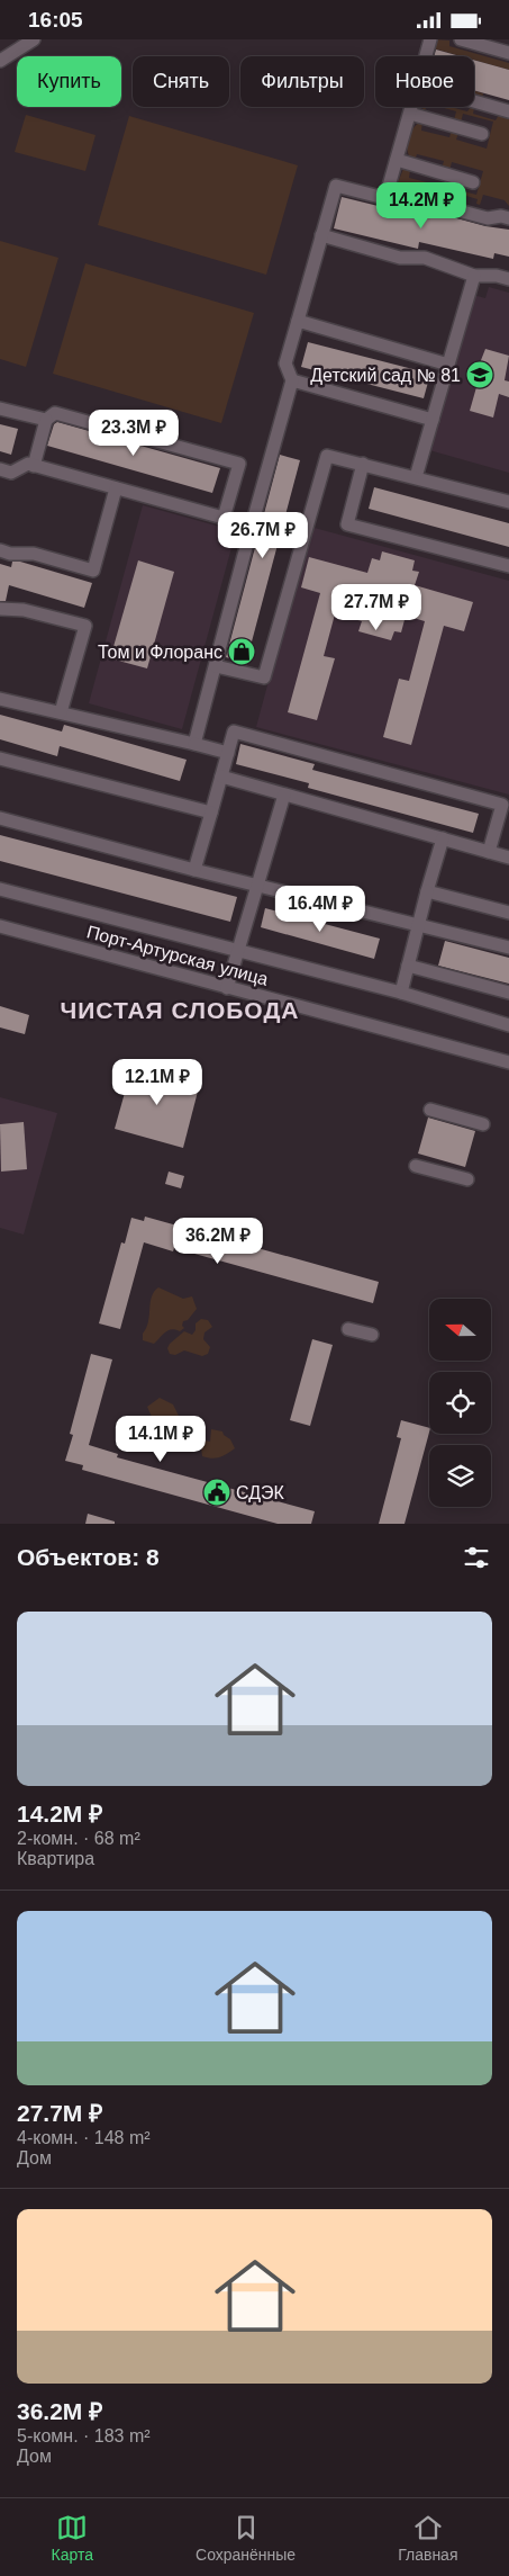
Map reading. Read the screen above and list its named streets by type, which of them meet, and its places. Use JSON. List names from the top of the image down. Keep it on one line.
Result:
{"streets":{"street":["Порт-Артурская улица"]},"districts":["ЧИСТАЯ СЛОБОДА"],"places":{"school or university":["Детский сад № 81"],"shop":["Том и Флоранс"],"public building":["СДЭК"]},"north":"left","page":{"status":"16:05","chip":["Купить","Снять","Фильтры","Новое"],"price":["14.2M ₽","23.3M ₽","26.7M ₽","27.7M ₽","16.4M ₽","12.1M ₽","36.2M ₽","14.1M ₽"],"heading":"Объектов: 8","list":[{"name":"14.2M ₽","note":"2-комн. · 68 m² · Квартира"},{"name":"27.7M ₽","note":"4-комн. · 148 m² · Дом"},{"name":"36.2M ₽","note":"5-комн. · 183 m² · Дом"}],"tabs":["Карта","Сохранённые","Главная"]}}
